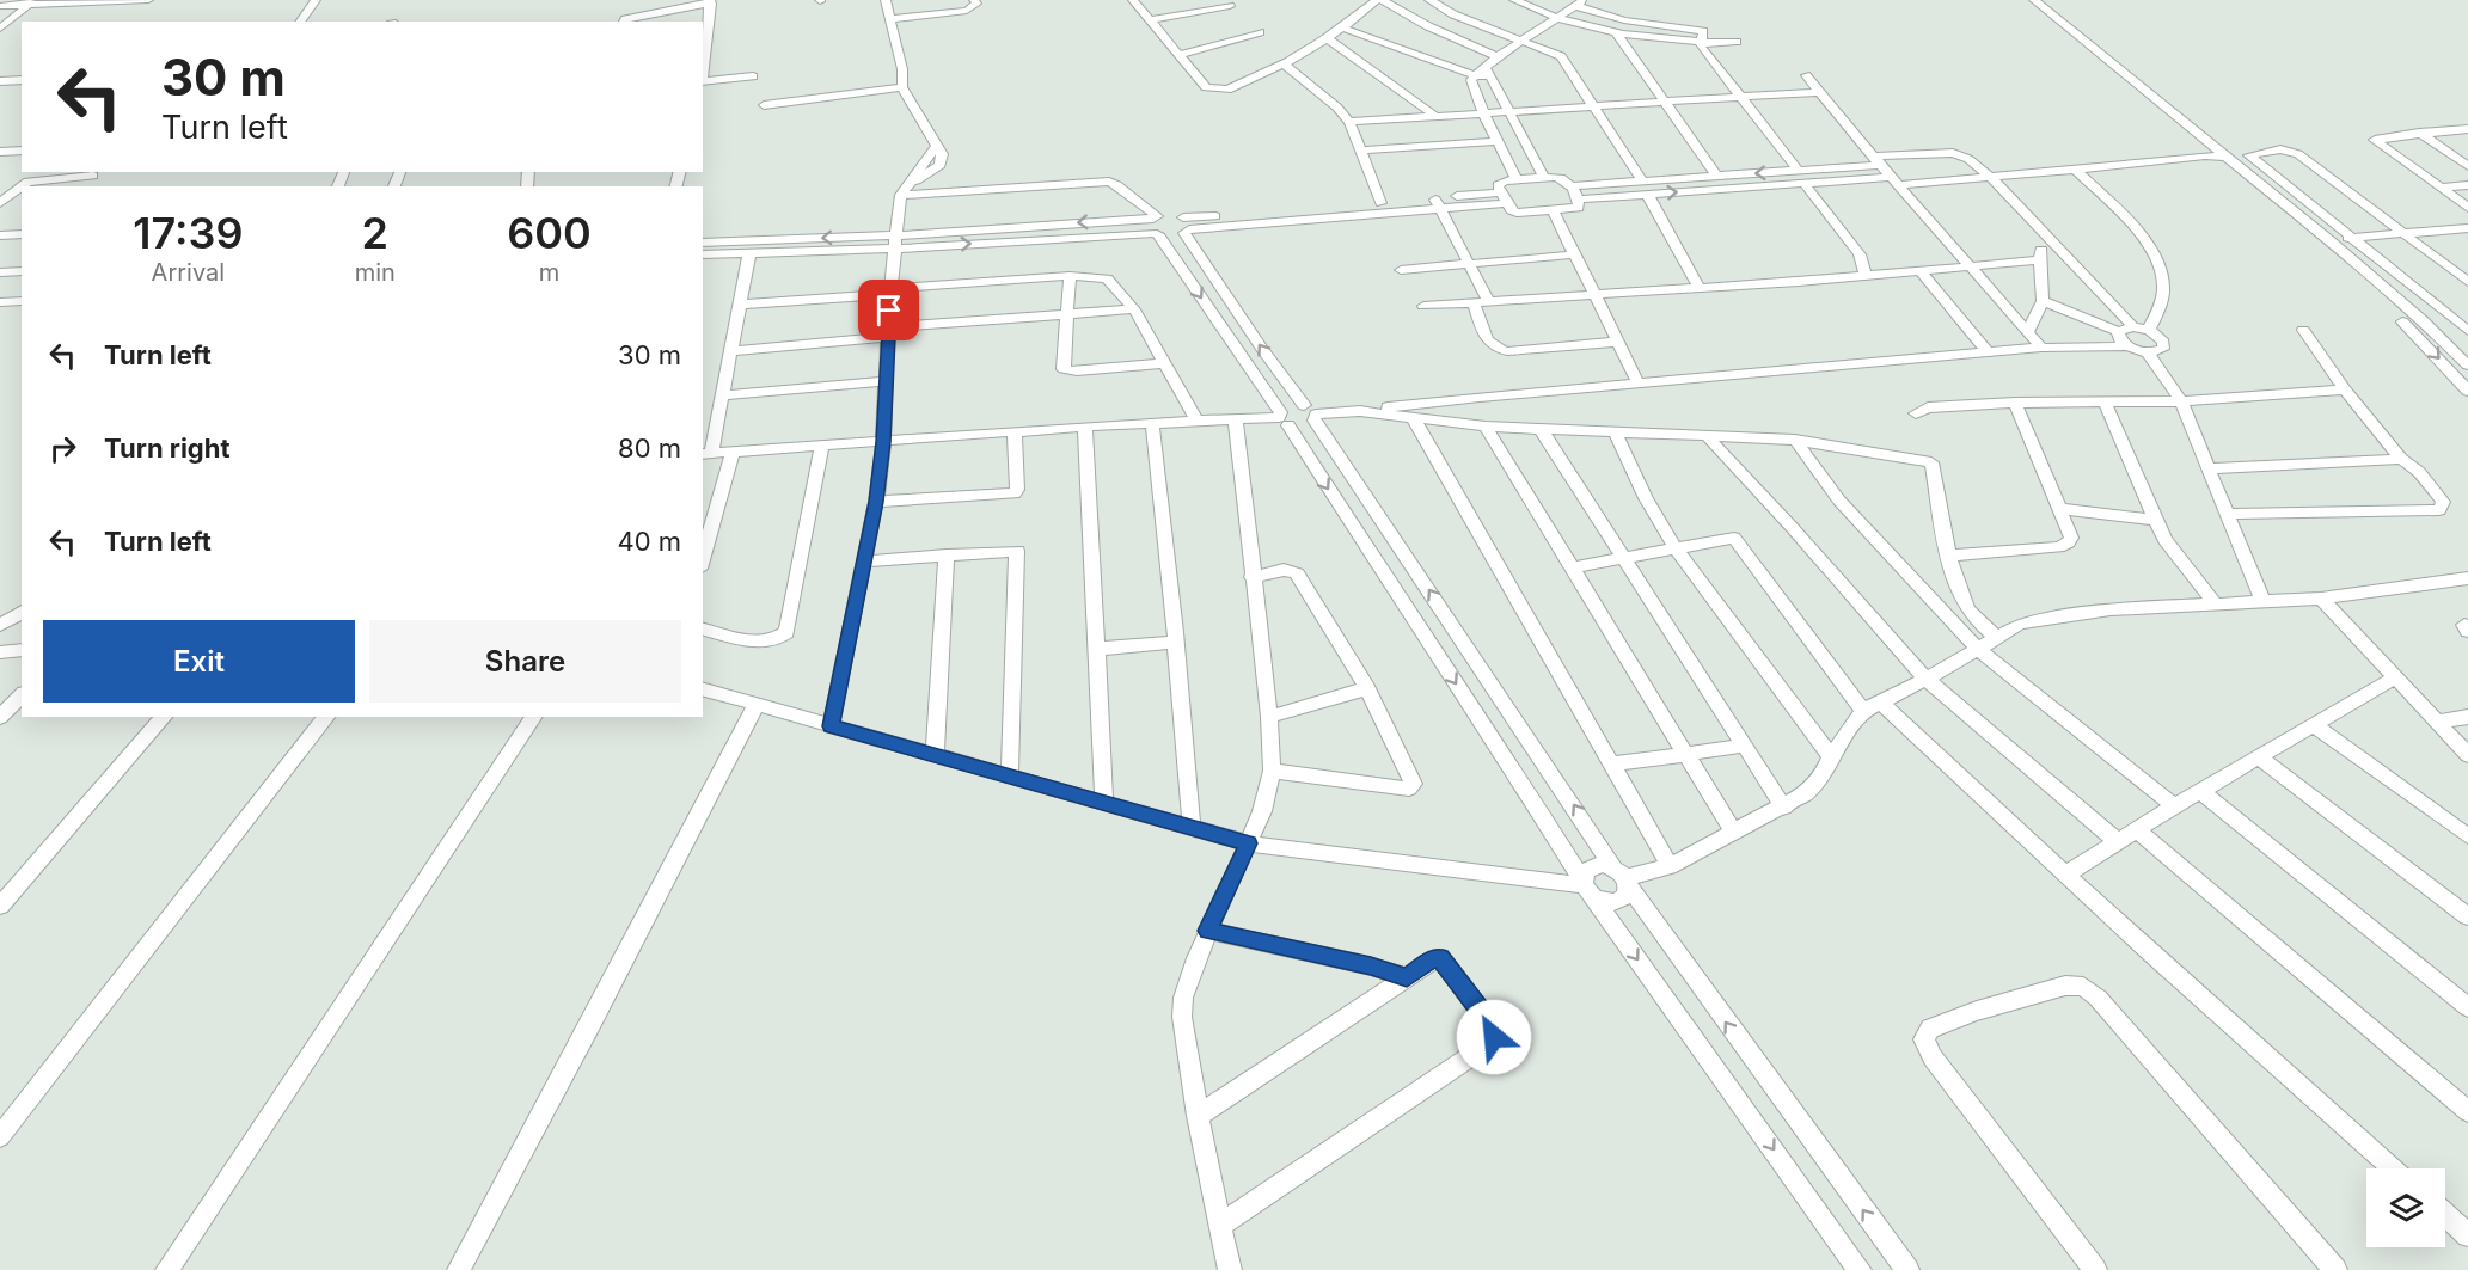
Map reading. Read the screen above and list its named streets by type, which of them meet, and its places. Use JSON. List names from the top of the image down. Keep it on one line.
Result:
{"page":{"turn":["30 m","Turn left"],"eta":["17:39","Arrival","2","min","600","m"],"list":[{"name":"Turn left","value":"30 m"},{"name":"Turn right","value":"80 m"},{"name":"Turn left","value":"40 m"}],"buttons":["Exit","Share"]}}
